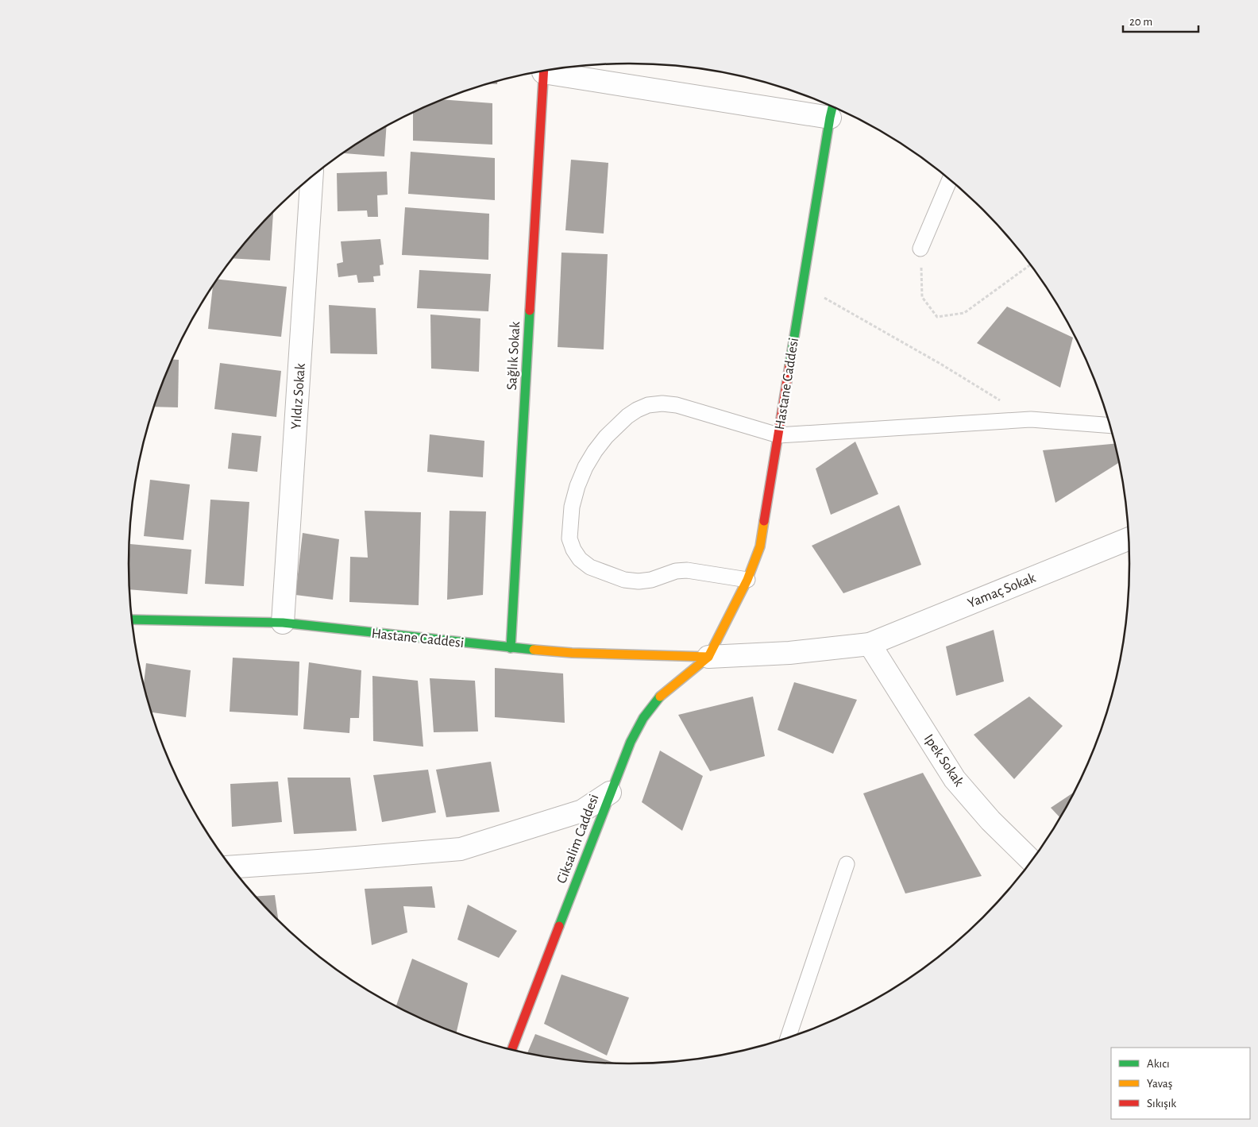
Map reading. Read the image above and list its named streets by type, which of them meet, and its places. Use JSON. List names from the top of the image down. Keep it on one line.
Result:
{"streets":{"street":["Sağlık Sokak","Hastane Caddesi","Yıldız Sokak","Yamaç Sokak","Ipek Sokak","Ciksalim Caddesi"]},"crossings":[["Sağlık Sokak","Hastane Caddesi"],["Hastane Caddesi","Yıldız Sokak"],["Hastane Caddesi","Yamaç Sokak"],["Hastane Caddesi","Ipek Sokak"],["Hastane Caddesi","Ciksalim Caddesi"],["Yamaç Sokak","Ipek Sokak"]],"legend":["Akıcı","Yavaş","Sıkışık"],"scale_bar":"20 m"}
